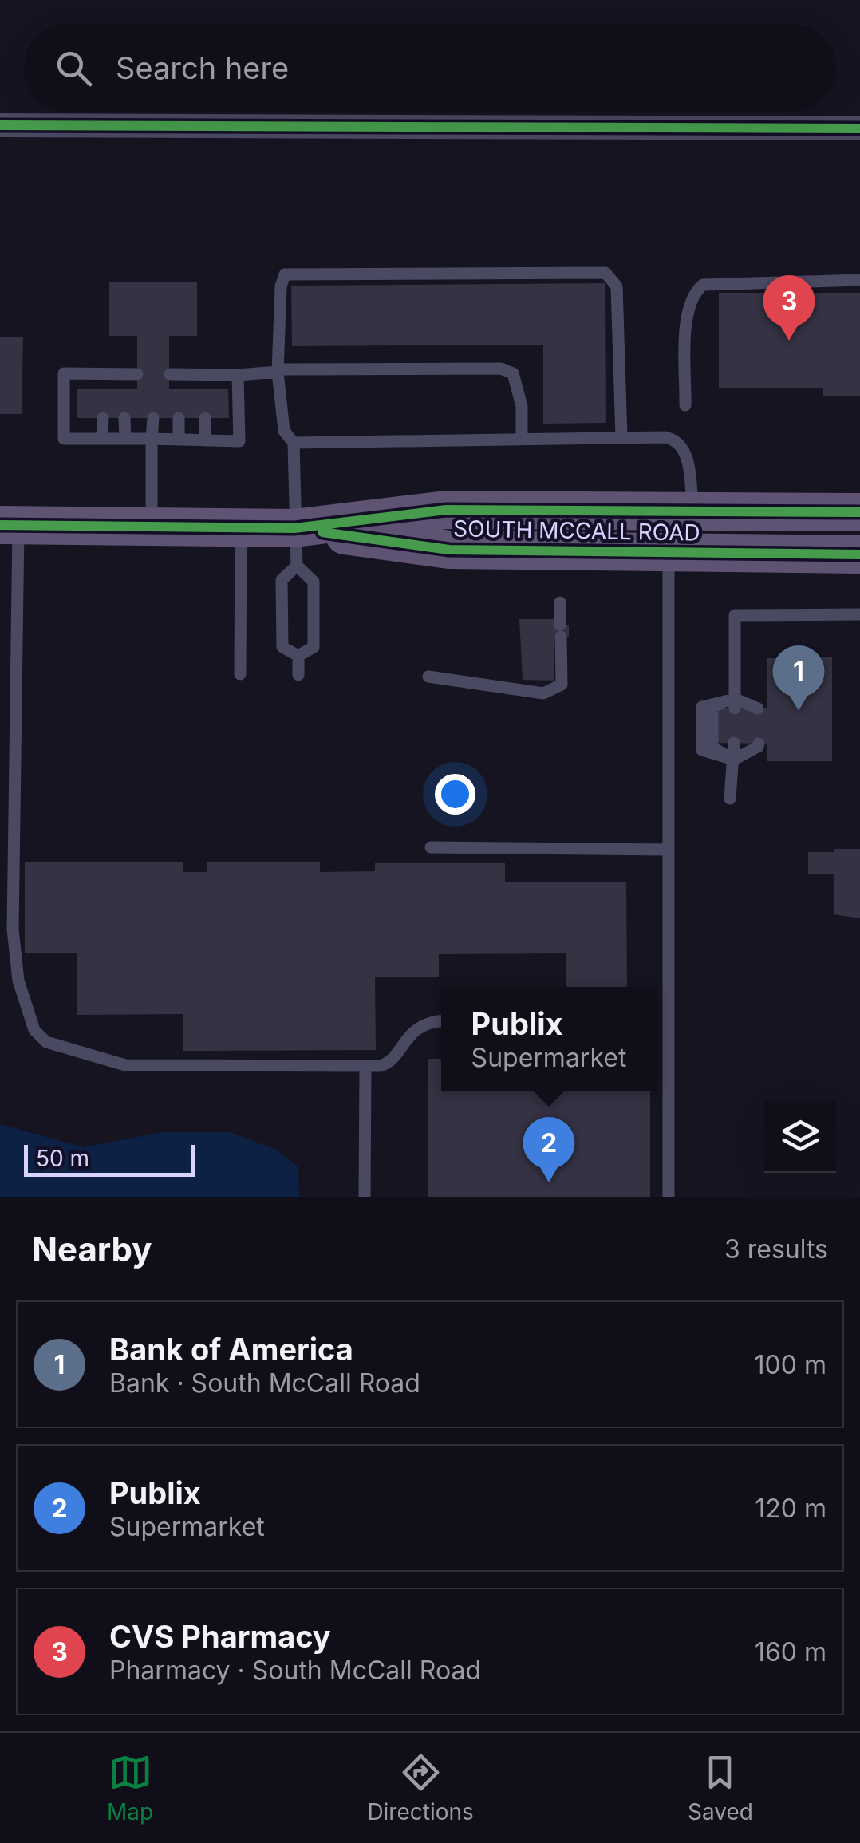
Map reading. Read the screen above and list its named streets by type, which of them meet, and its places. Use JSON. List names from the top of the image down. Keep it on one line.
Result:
{"streets":{"main road":["SOUTH MCCALL ROAD"]},"scale_bar":"50 m","page":{"search":"Search here","pins":["3","1","2"],"popup":["Publix","Supermarket"],"scale":"50 m","heading":["Nearby","3 results"],"list":[{"mark":"1","name":"Bank of America","note":"Bank · South McCall Road","value":"100 m"},{"mark":"2","name":"Publix","note":"Supermarket","value":"120 m"},{"mark":"3","name":"CVS Pharmacy","note":"Pharmacy · South McCall Road","value":"160 m"}],"nav":["Map","Directions","Saved"]}}
